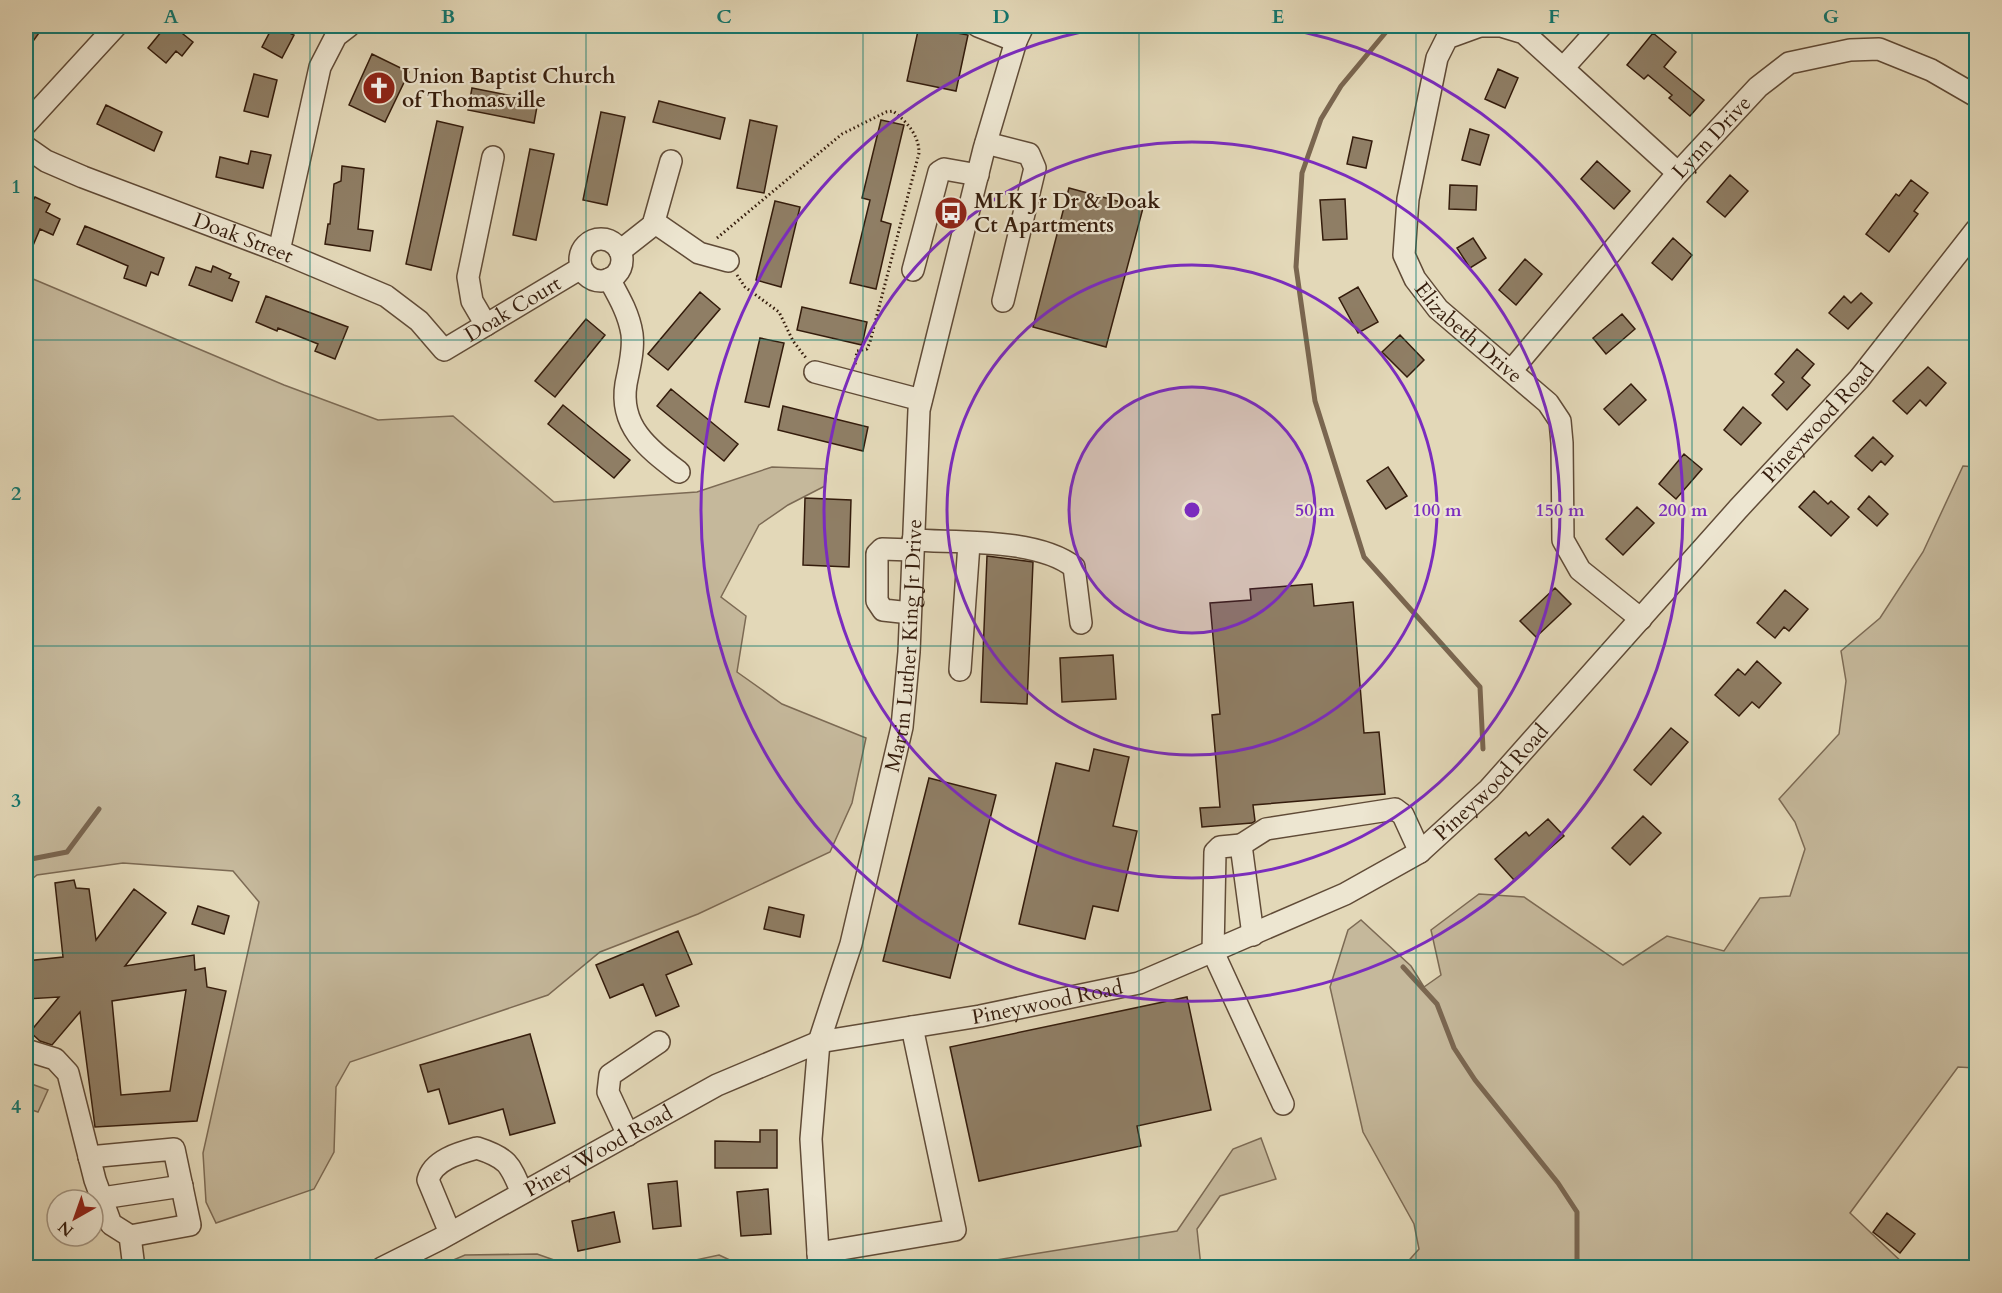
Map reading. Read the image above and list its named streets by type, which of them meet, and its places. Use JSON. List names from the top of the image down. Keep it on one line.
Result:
{"streets":{"street":["Lynn Drive","Doak Street","Doak Court","Elizabeth Drive","Pineywood Road","Martin Luther King Jr Drive","Piney Wood Road"]},"crossings":[["Lynn Drive","Elizabeth Drive"],["Doak Street","Doak Court"],["Elizabeth Drive","Pineywood Road"],["Pineywood Road","Martin Luther King Jr Drive"],["Pineywood Road","Piney Wood Road"],["Martin Luther King Jr Drive","Piney Wood Road"]],"places":{"church":["Union Baptist Church of Thomasville"],"bus stop":["MLK Jr Dr & Doak Ct Apartments"]},"north":"bottom left","grid":{"columns":["A","B","C","D","E","F","G"],"rows":["1","2","3","4"]},"rings":["50 m","100 m","150 m","200 m"]}
